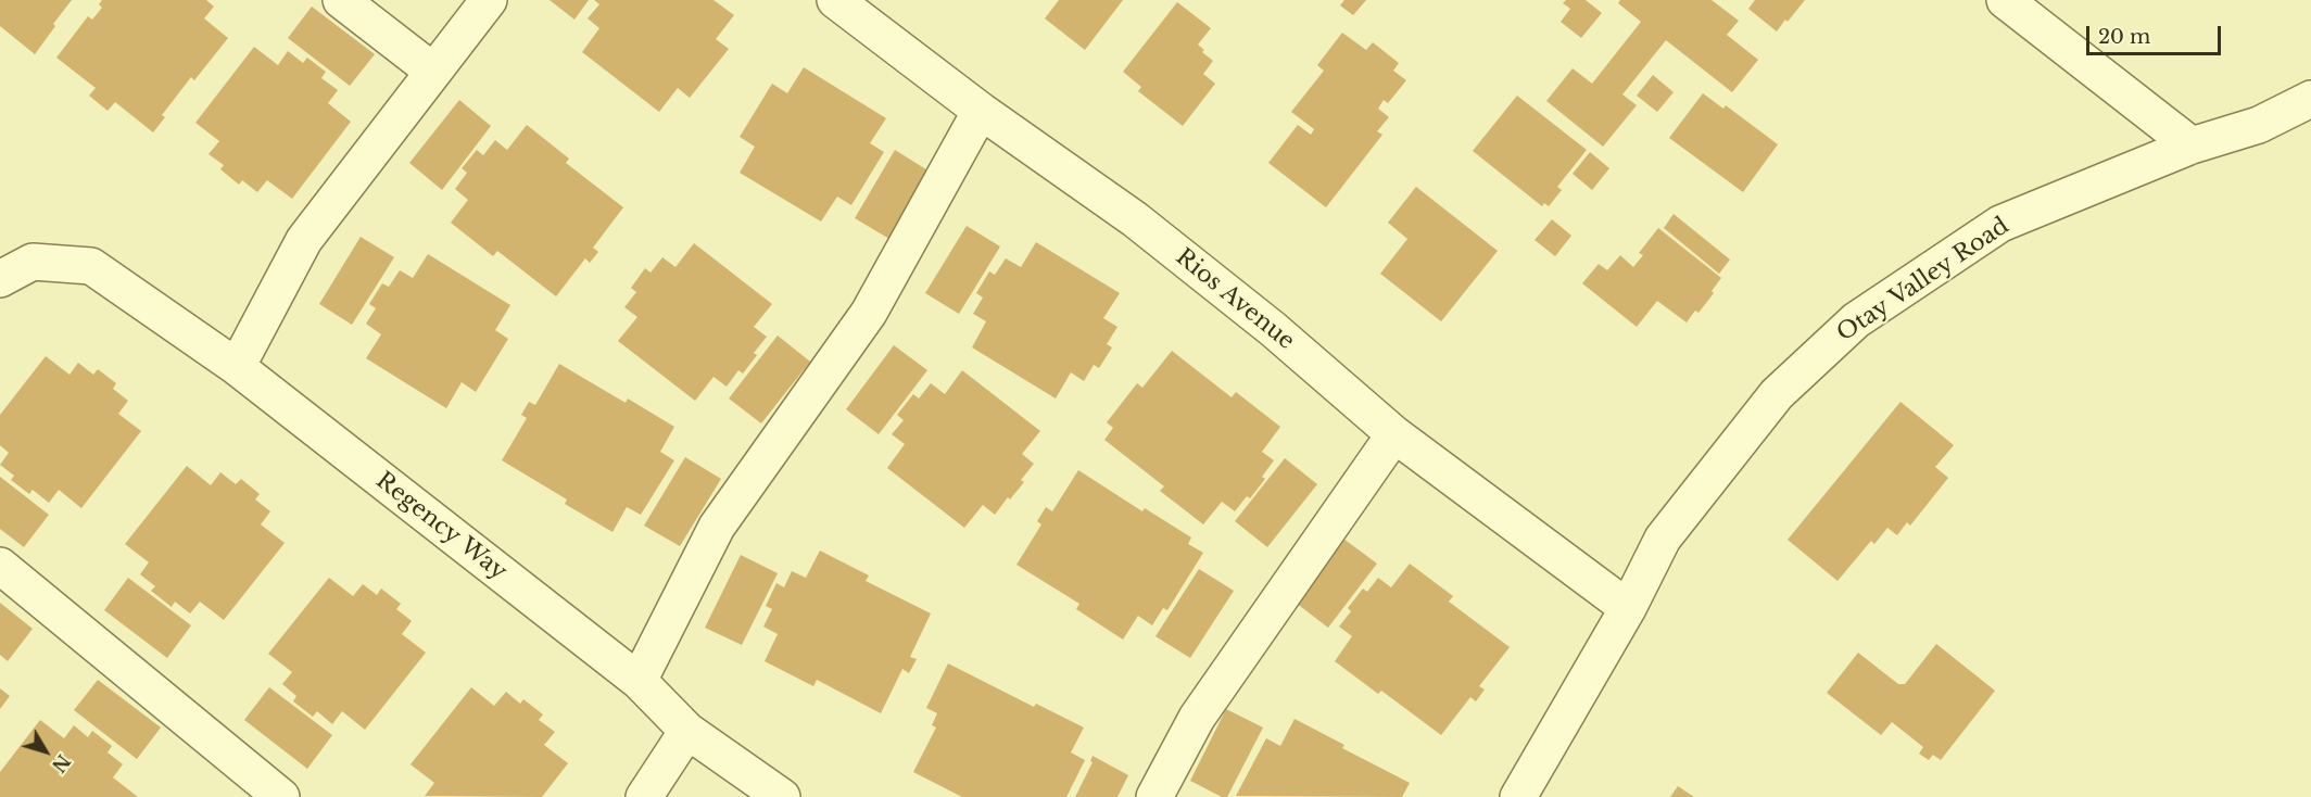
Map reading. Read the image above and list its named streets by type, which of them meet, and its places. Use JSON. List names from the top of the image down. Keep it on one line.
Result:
{"streets":{"street":["Otay Valley Road","Rios Avenue","Regency Way"]},"crossings":[["Otay Valley Road","Rios Avenue"]],"scale_bar":"20 m","north":"bottom right"}
